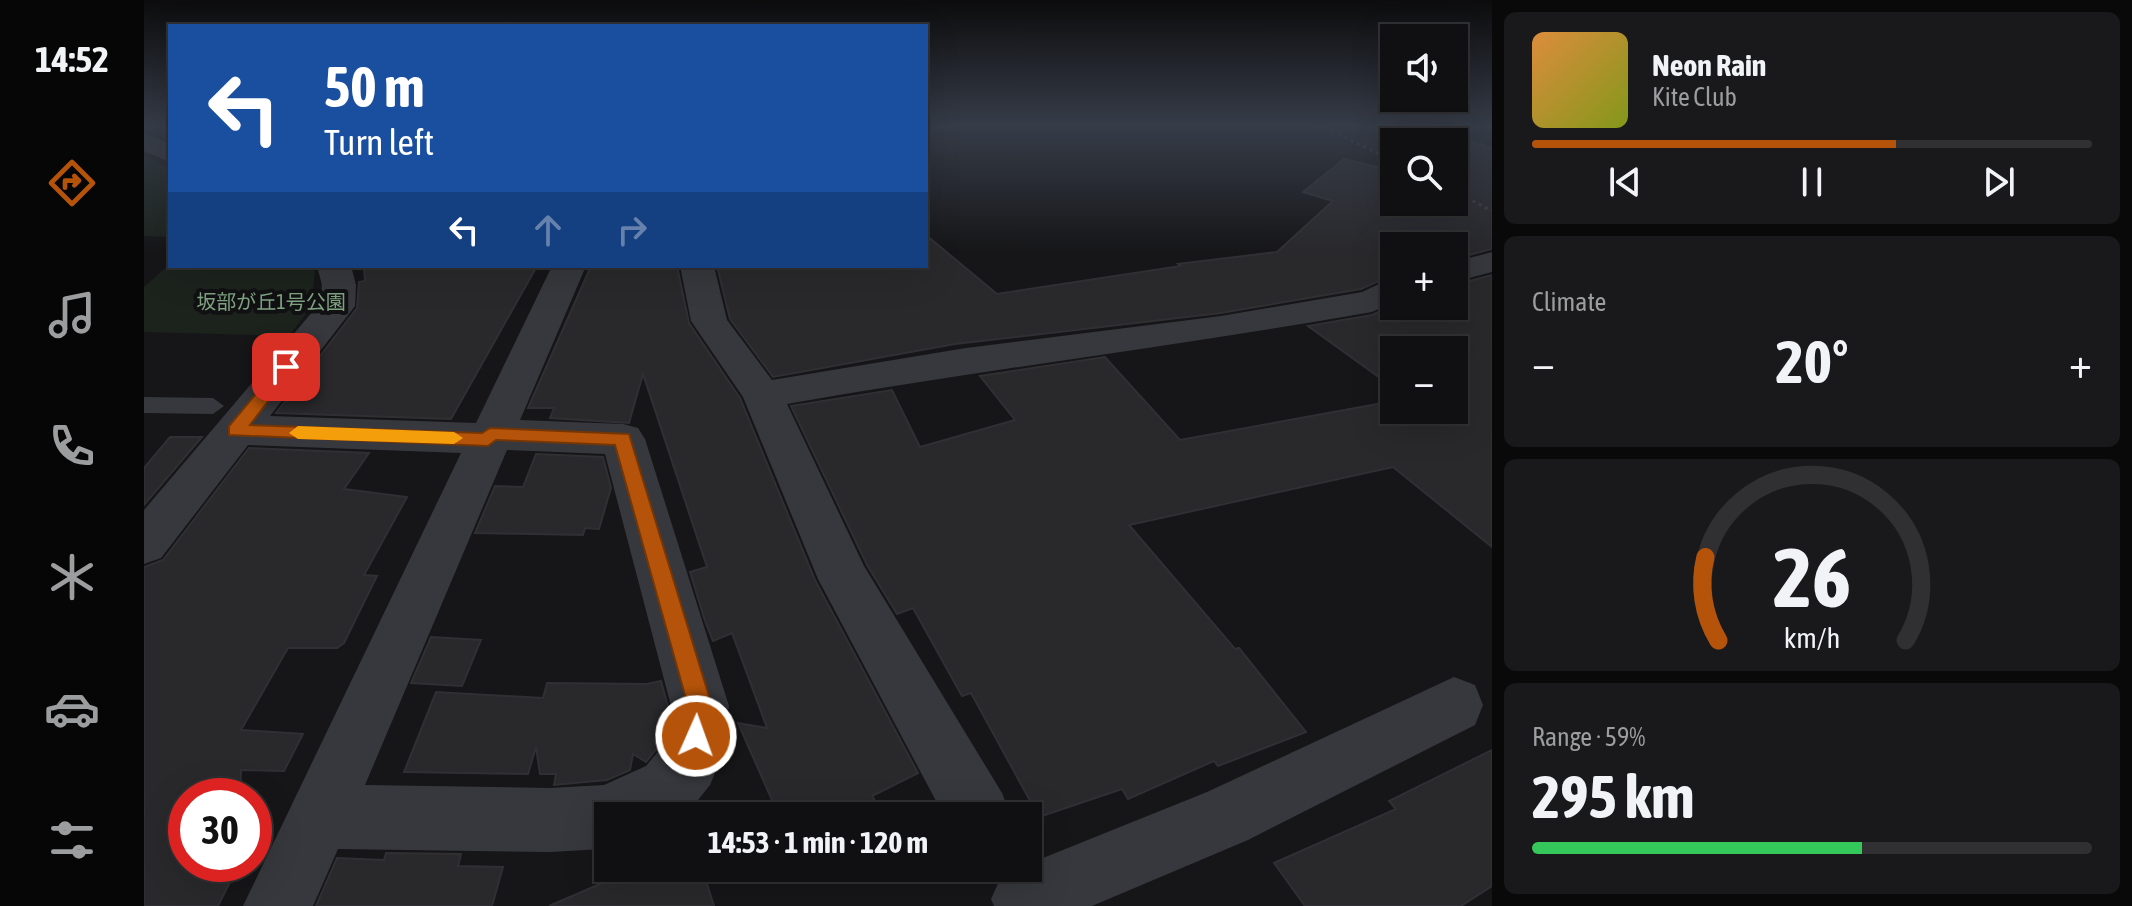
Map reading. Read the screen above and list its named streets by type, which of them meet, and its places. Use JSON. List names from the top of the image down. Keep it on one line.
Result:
{"parks":["坂部が丘1号公園"],"page":{"tabs":"14:52","map_buttons":["+","−"],"turn":["50 m","Turn left"],"song":["Neon Rain","Kite Club"],"tile":["Climate",["Range · 59%","295 km"]],"heat":["−","20°","+"],"limit":"30","trip":"14:53 · 1 min · 120 m","gauge":["26","km/h"]}}
